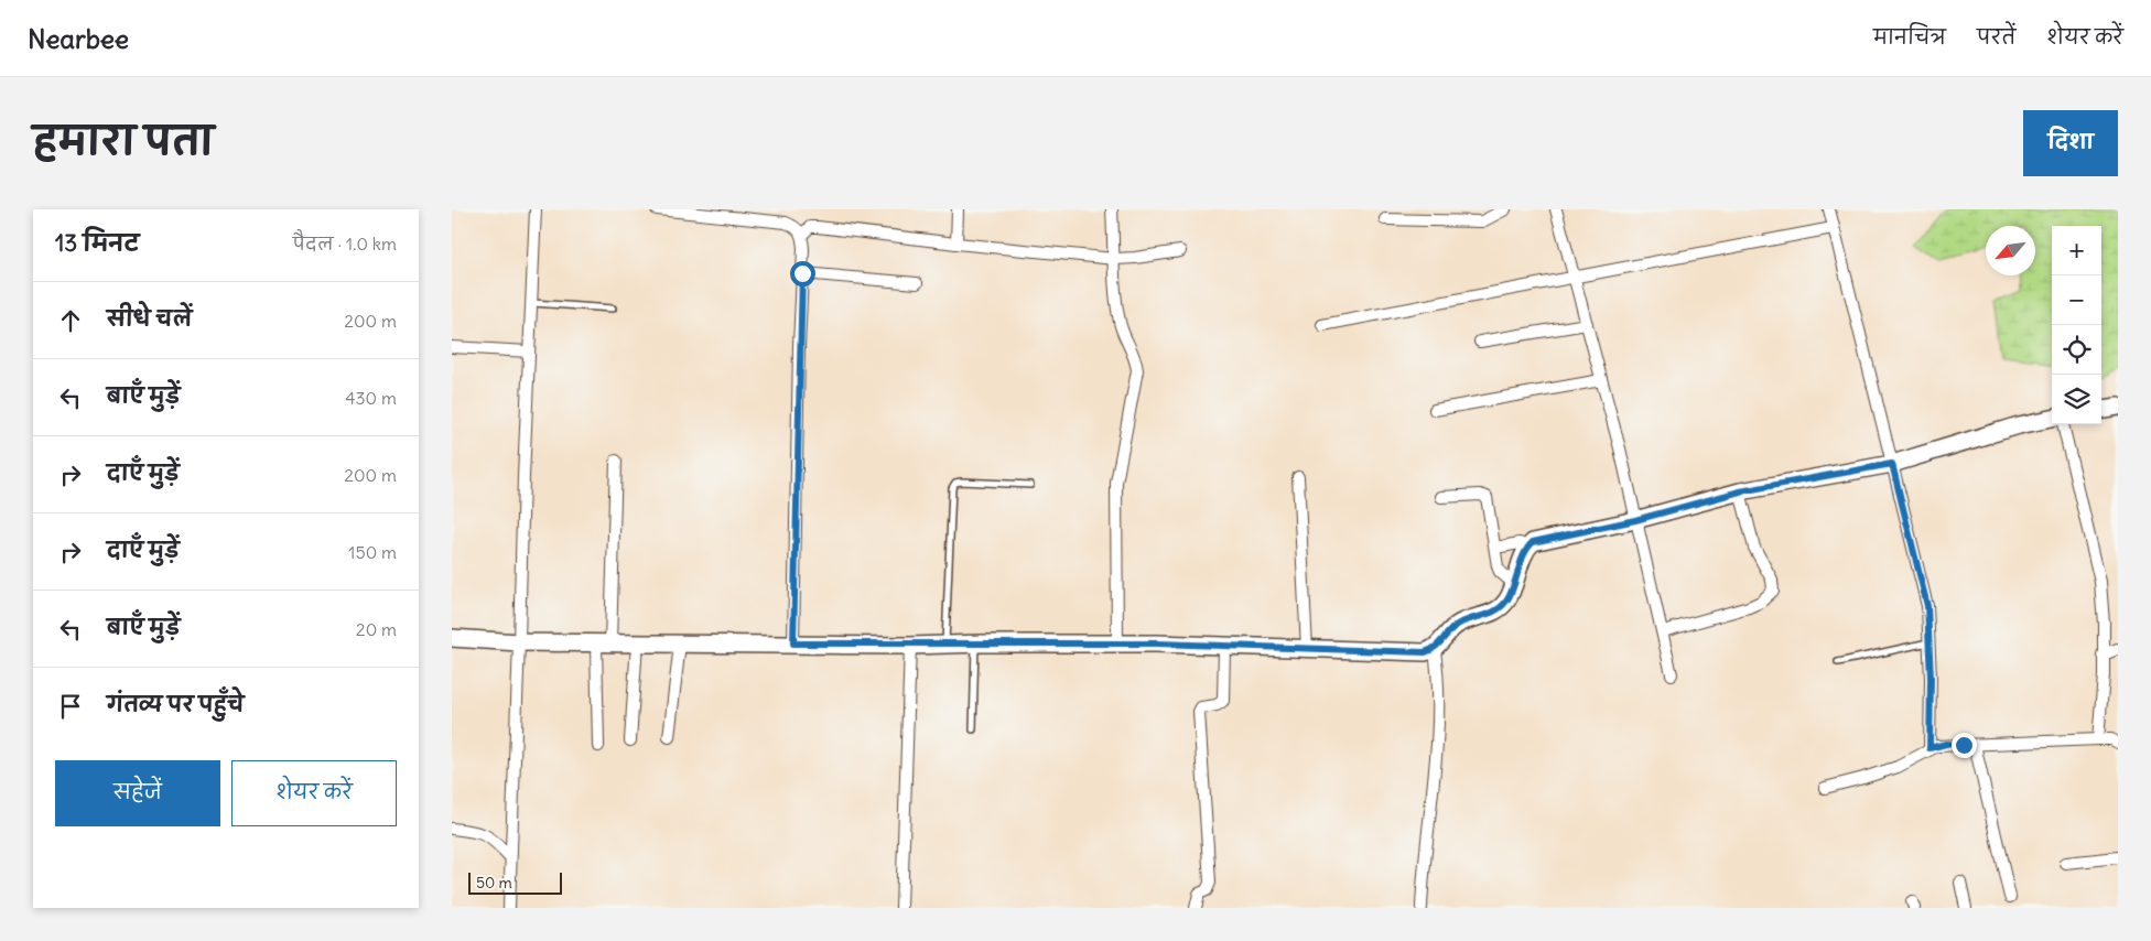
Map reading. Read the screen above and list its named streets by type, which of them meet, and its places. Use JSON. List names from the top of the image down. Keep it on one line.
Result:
{"scale_bar":"50 m","north":"bottom left","page":{"header":"Nearbee","nav":["मानचित्र","परतें","शेयर करें"],"title":"हमारा पता","buttons":["दिशा",["सहेजें","शेयर करें"]],"heading":["13 मिनट","पैदल · 1.0 km"],"map_buttons":["+","−"],"list":[["सीधे चलें","200 m"],["बाएँ मुड़ें","430 m"],["दाएँ मुड़ें","200 m"],["दाएँ मुड़ें","150 m"],["बाएँ मुड़ें","20 m"],"गंतव्य पर पहुँचे"],"scale":"50 m"}}
